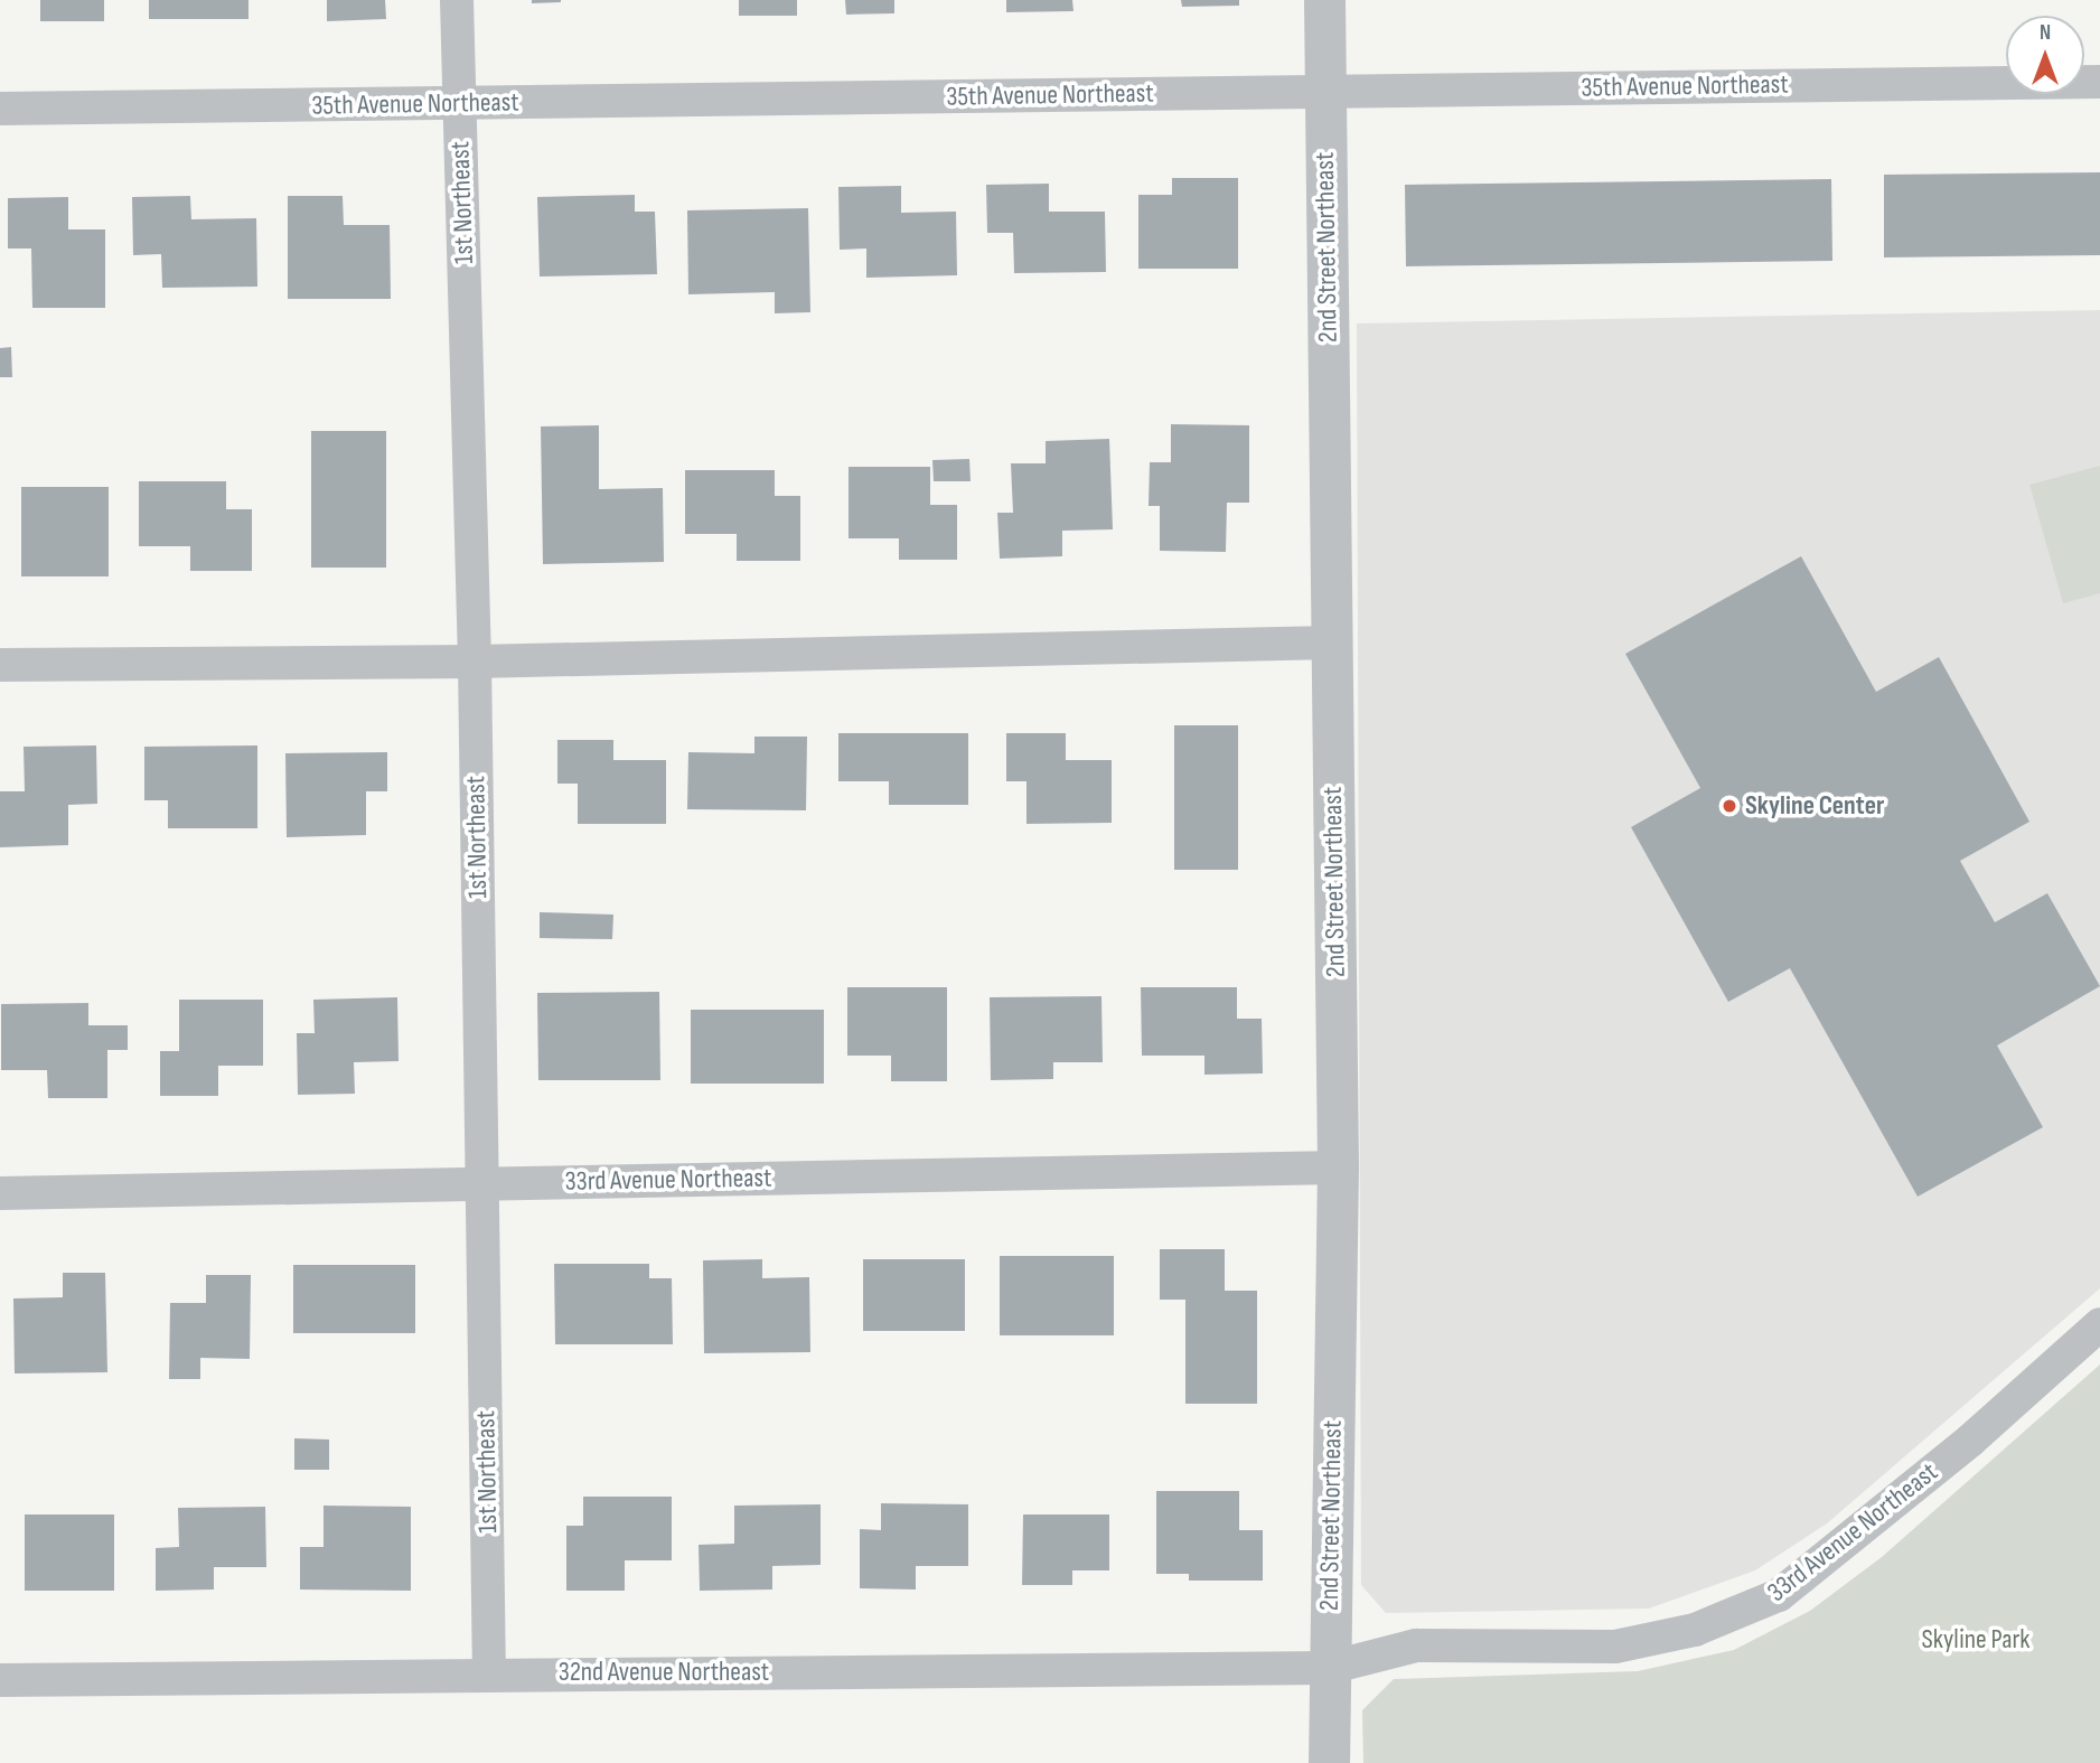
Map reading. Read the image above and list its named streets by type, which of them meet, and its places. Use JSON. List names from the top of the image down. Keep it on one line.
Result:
{"streets":{"street":["35th Avenue Northeast","1st Northeast","2nd Street Northeast","33rd Avenue Northeast","32nd Avenue Northeast"]},"crossings":[["35th Avenue Northeast","1st Northeast"],["35th Avenue Northeast","2nd Street Northeast"],["1st Northeast","33rd Avenue Northeast"],["1st Northeast","32nd Avenue Northeast"],["2nd Street Northeast","33rd Avenue Northeast"],["2nd Street Northeast","32nd Avenue Northeast"],["33rd Avenue Northeast","32nd Avenue Northeast"]],"parks":["Skyline Park"],"places":["Skyline Center"],"north":"top"}
